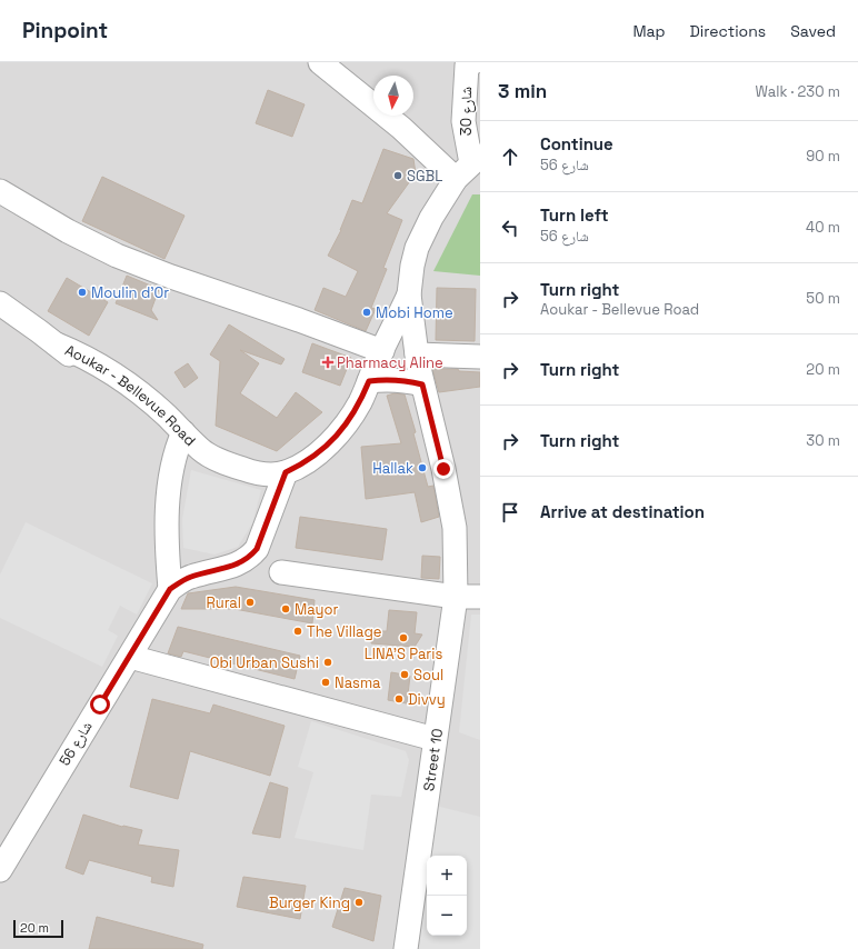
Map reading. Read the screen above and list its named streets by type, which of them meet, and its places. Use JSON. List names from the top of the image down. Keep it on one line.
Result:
{"streets":{"street":["شارع 30","Aoukar - Bellevue Road","شارع 56","Street 10"]},"crossings":[["Aoukar - Bellevue Road","شارع 56"],["Aoukar - Bellevue Road","Street 10"]],"places":{"other":["SGBL","Moulin d'Or","Mobi Home","Hallak","Rural","Mayor","The Village","LINA'S Paris","Obi Urban Sushi","Soul","Nasma","Divvy","Burger King"],"health":["Pharmacy Aline"]},"scale_bar":"20 m","north":"bottom","page":{"header":"Pinpoint","nav":["Map","Directions","Saved"],"heading":["3 min","Walk · 230 m"],"list":[["Continue","شارع 56","90 m"],["Turn left","شارع 56","40 m"],["Turn right","Aoukar - Bellevue Road","50 m"],["Turn right","20 m"],["Turn right","30 m"],"Arrive at destination"],"map_buttons":["+","−"],"scale":"20 m"}}
